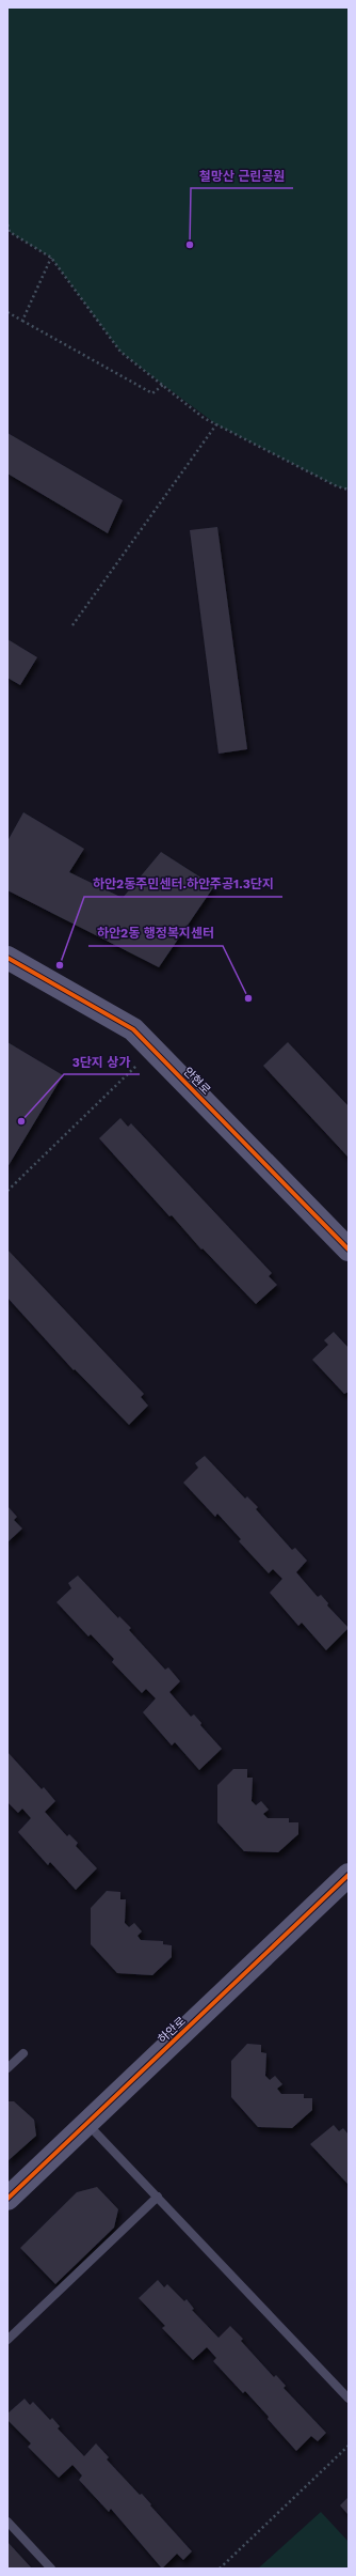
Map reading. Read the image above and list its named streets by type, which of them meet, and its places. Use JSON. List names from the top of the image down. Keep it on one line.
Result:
{"streets":{"street":["안현로","하안로"]},"places":["철망산 근린공원","하안2동주민센터.하안주공1.3단지","하안2동 행정복지센터","3단지 상가"]}
